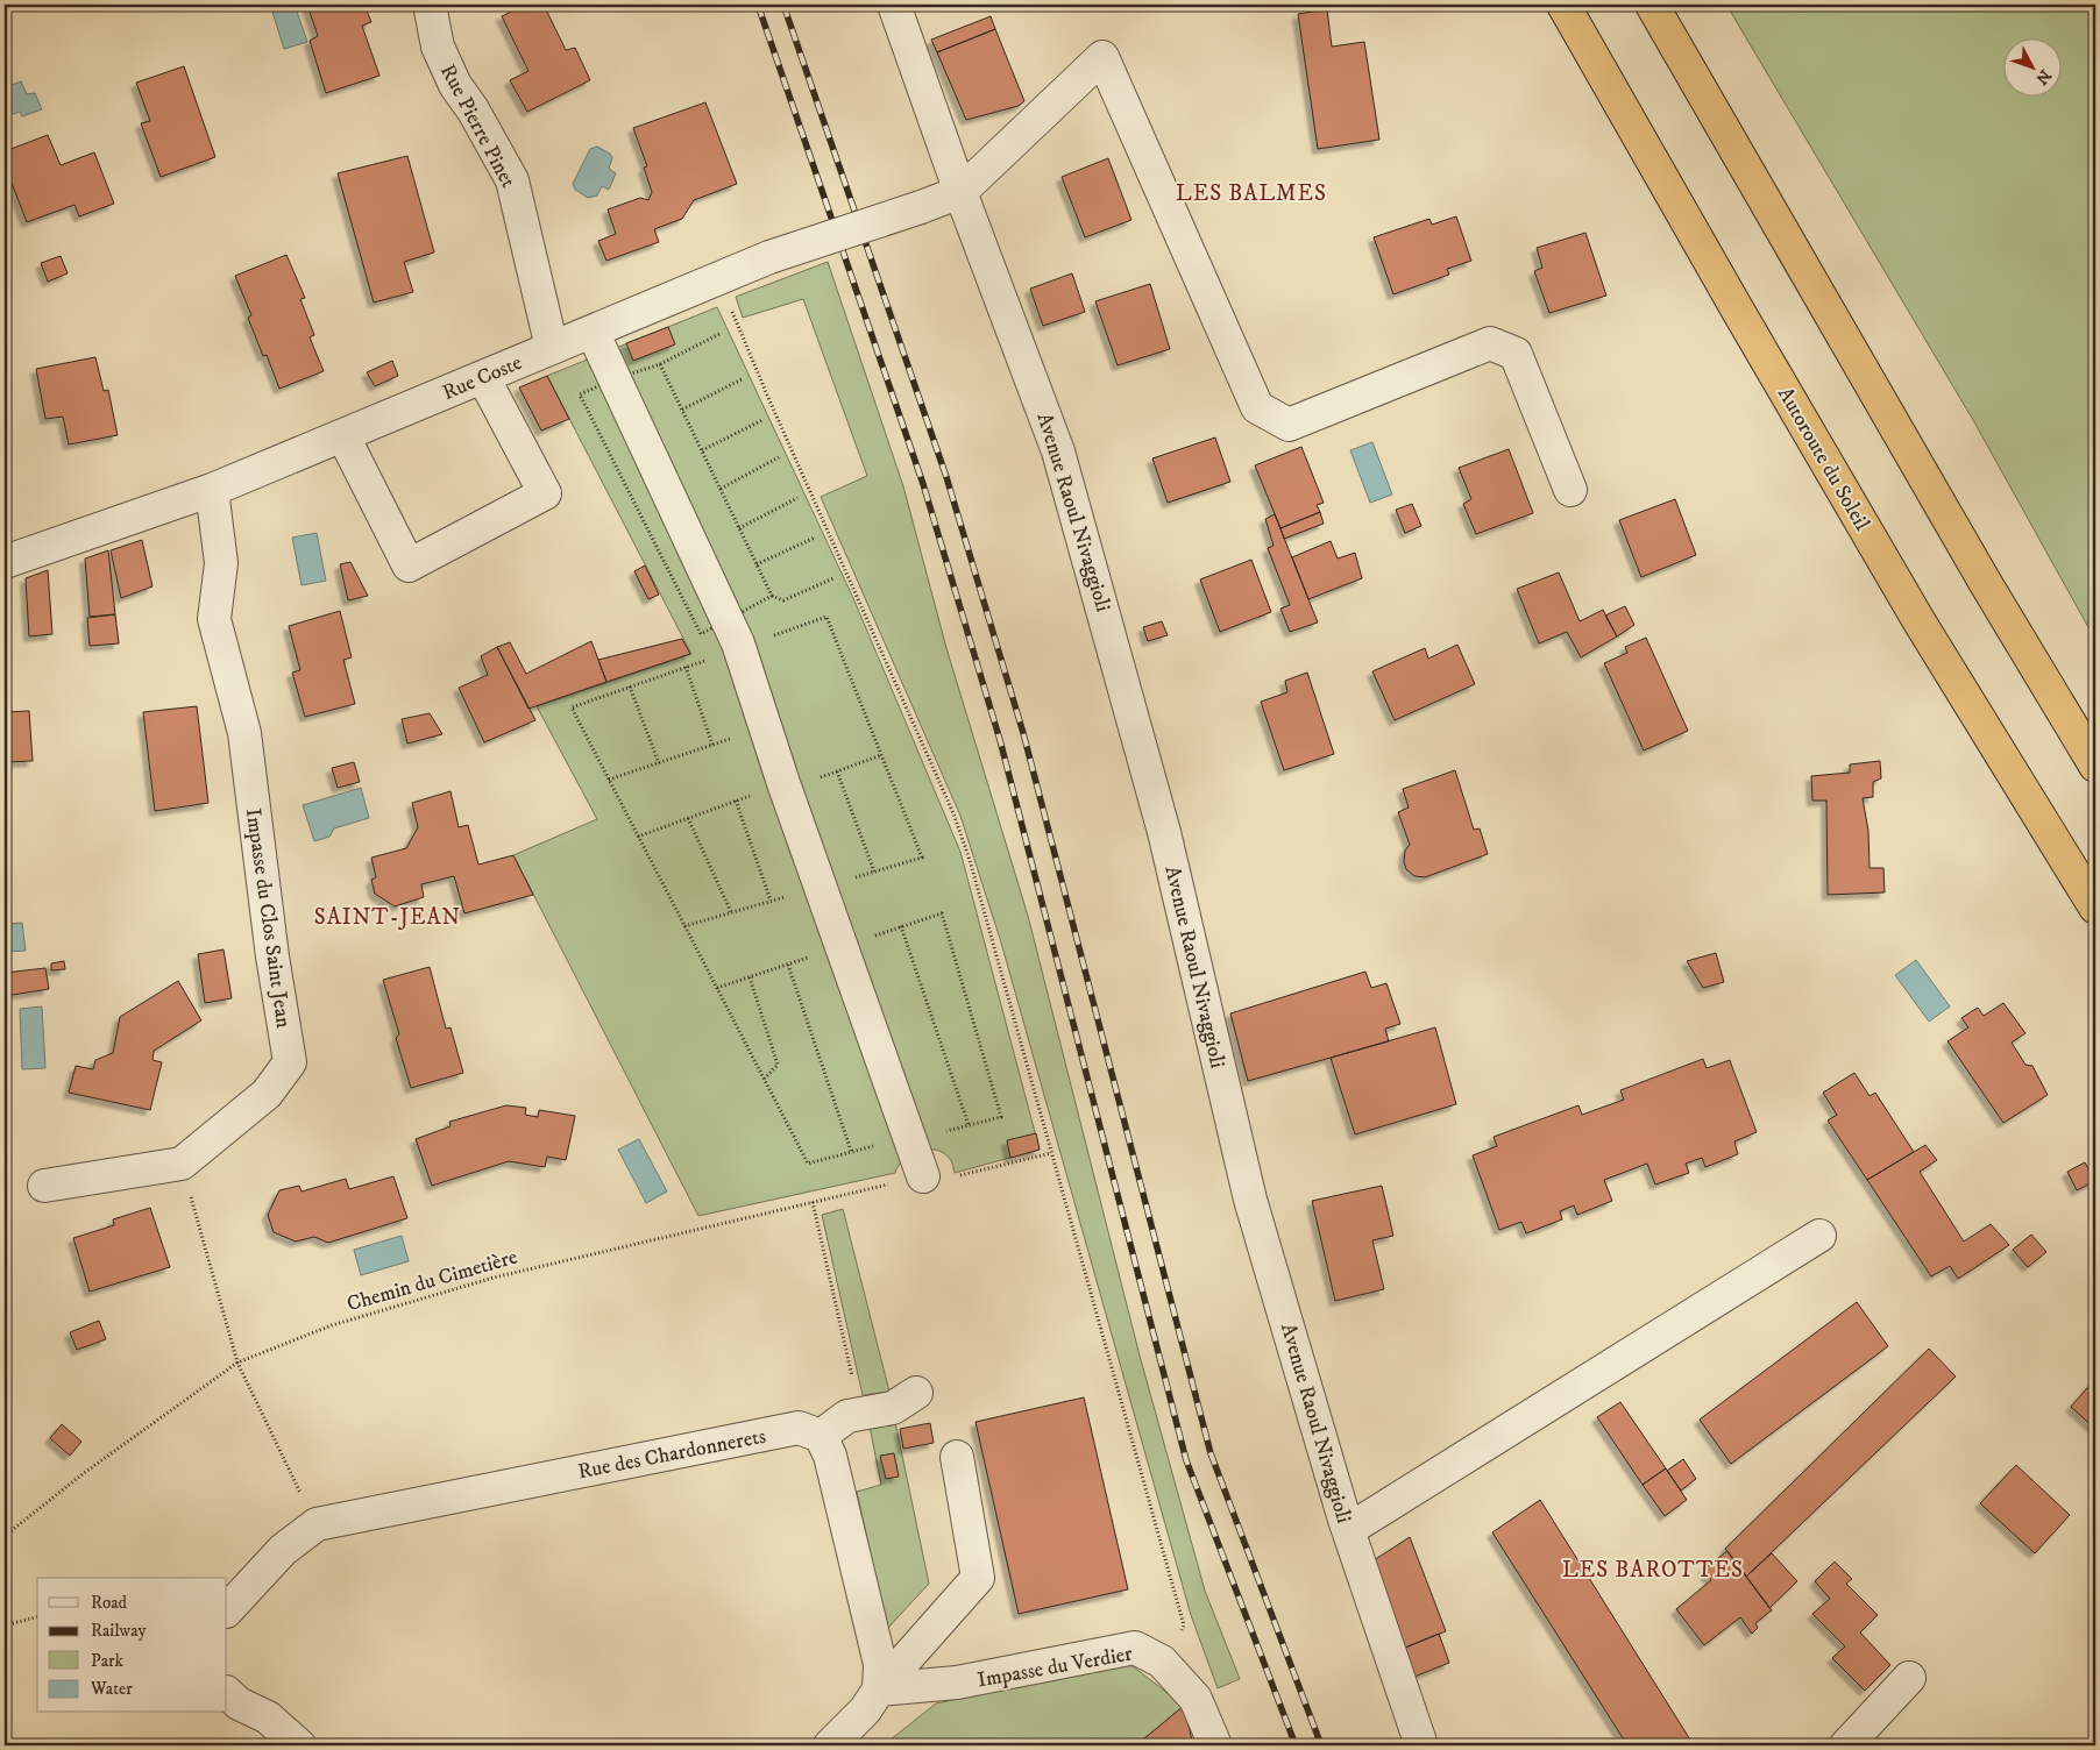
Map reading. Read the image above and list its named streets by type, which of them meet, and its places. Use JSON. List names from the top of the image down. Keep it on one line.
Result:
{"streets":{"highway":["Autoroute du Soleil"],"street":["Rue Pierre Pinet","Rue Coste","Avenue Raoul Nivaggioli","Impasse du Clos Saint Jean","Rue des Chardonnerets","Impasse du Verdier"],"path":["Chemin du Cimetière"]},"crossings":[["Rue Pierre Pinet","Rue Coste"],["Rue Coste","Avenue Raoul Nivaggioli"],["Rue Coste","Impasse du Clos Saint Jean"]],"districts":["LES BALMES","SAINT-JEAN","LES BAROTTES"],"legend":["Road","Railway","Park","Water"],"north":"bottom right"}
